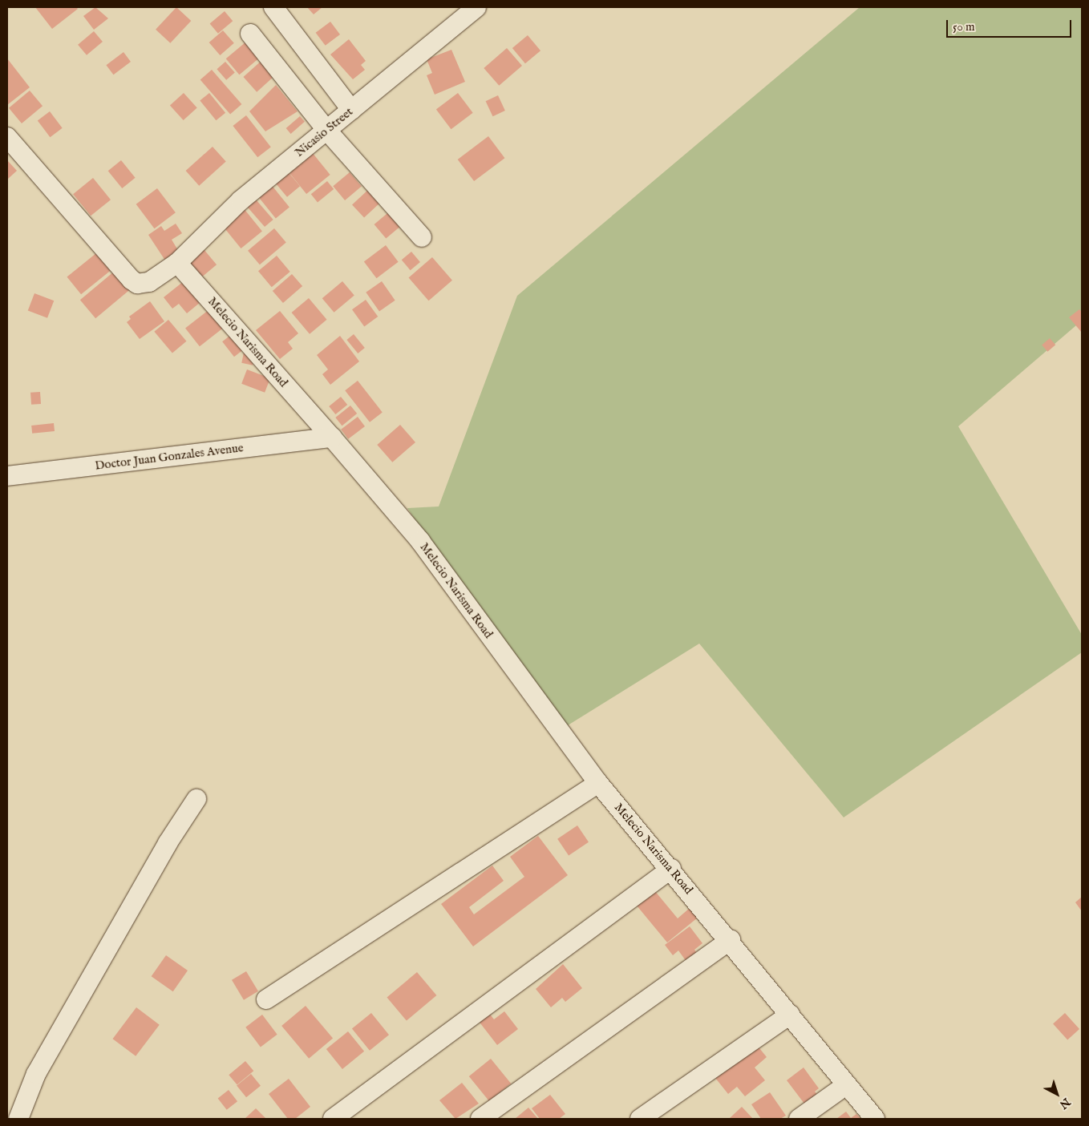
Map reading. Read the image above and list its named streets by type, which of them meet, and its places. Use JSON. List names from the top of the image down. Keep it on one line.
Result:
{"streets":{"street":["Nicasio Street","Melecio Narisma Road","Doctor Juan Gonzales Avenue"]},"crossings":[["Nicasio Street","Melecio Narisma Road"],["Melecio Narisma Road","Doctor Juan Gonzales Avenue"]],"scale_bar":"50 m","north":"bottom right"}
